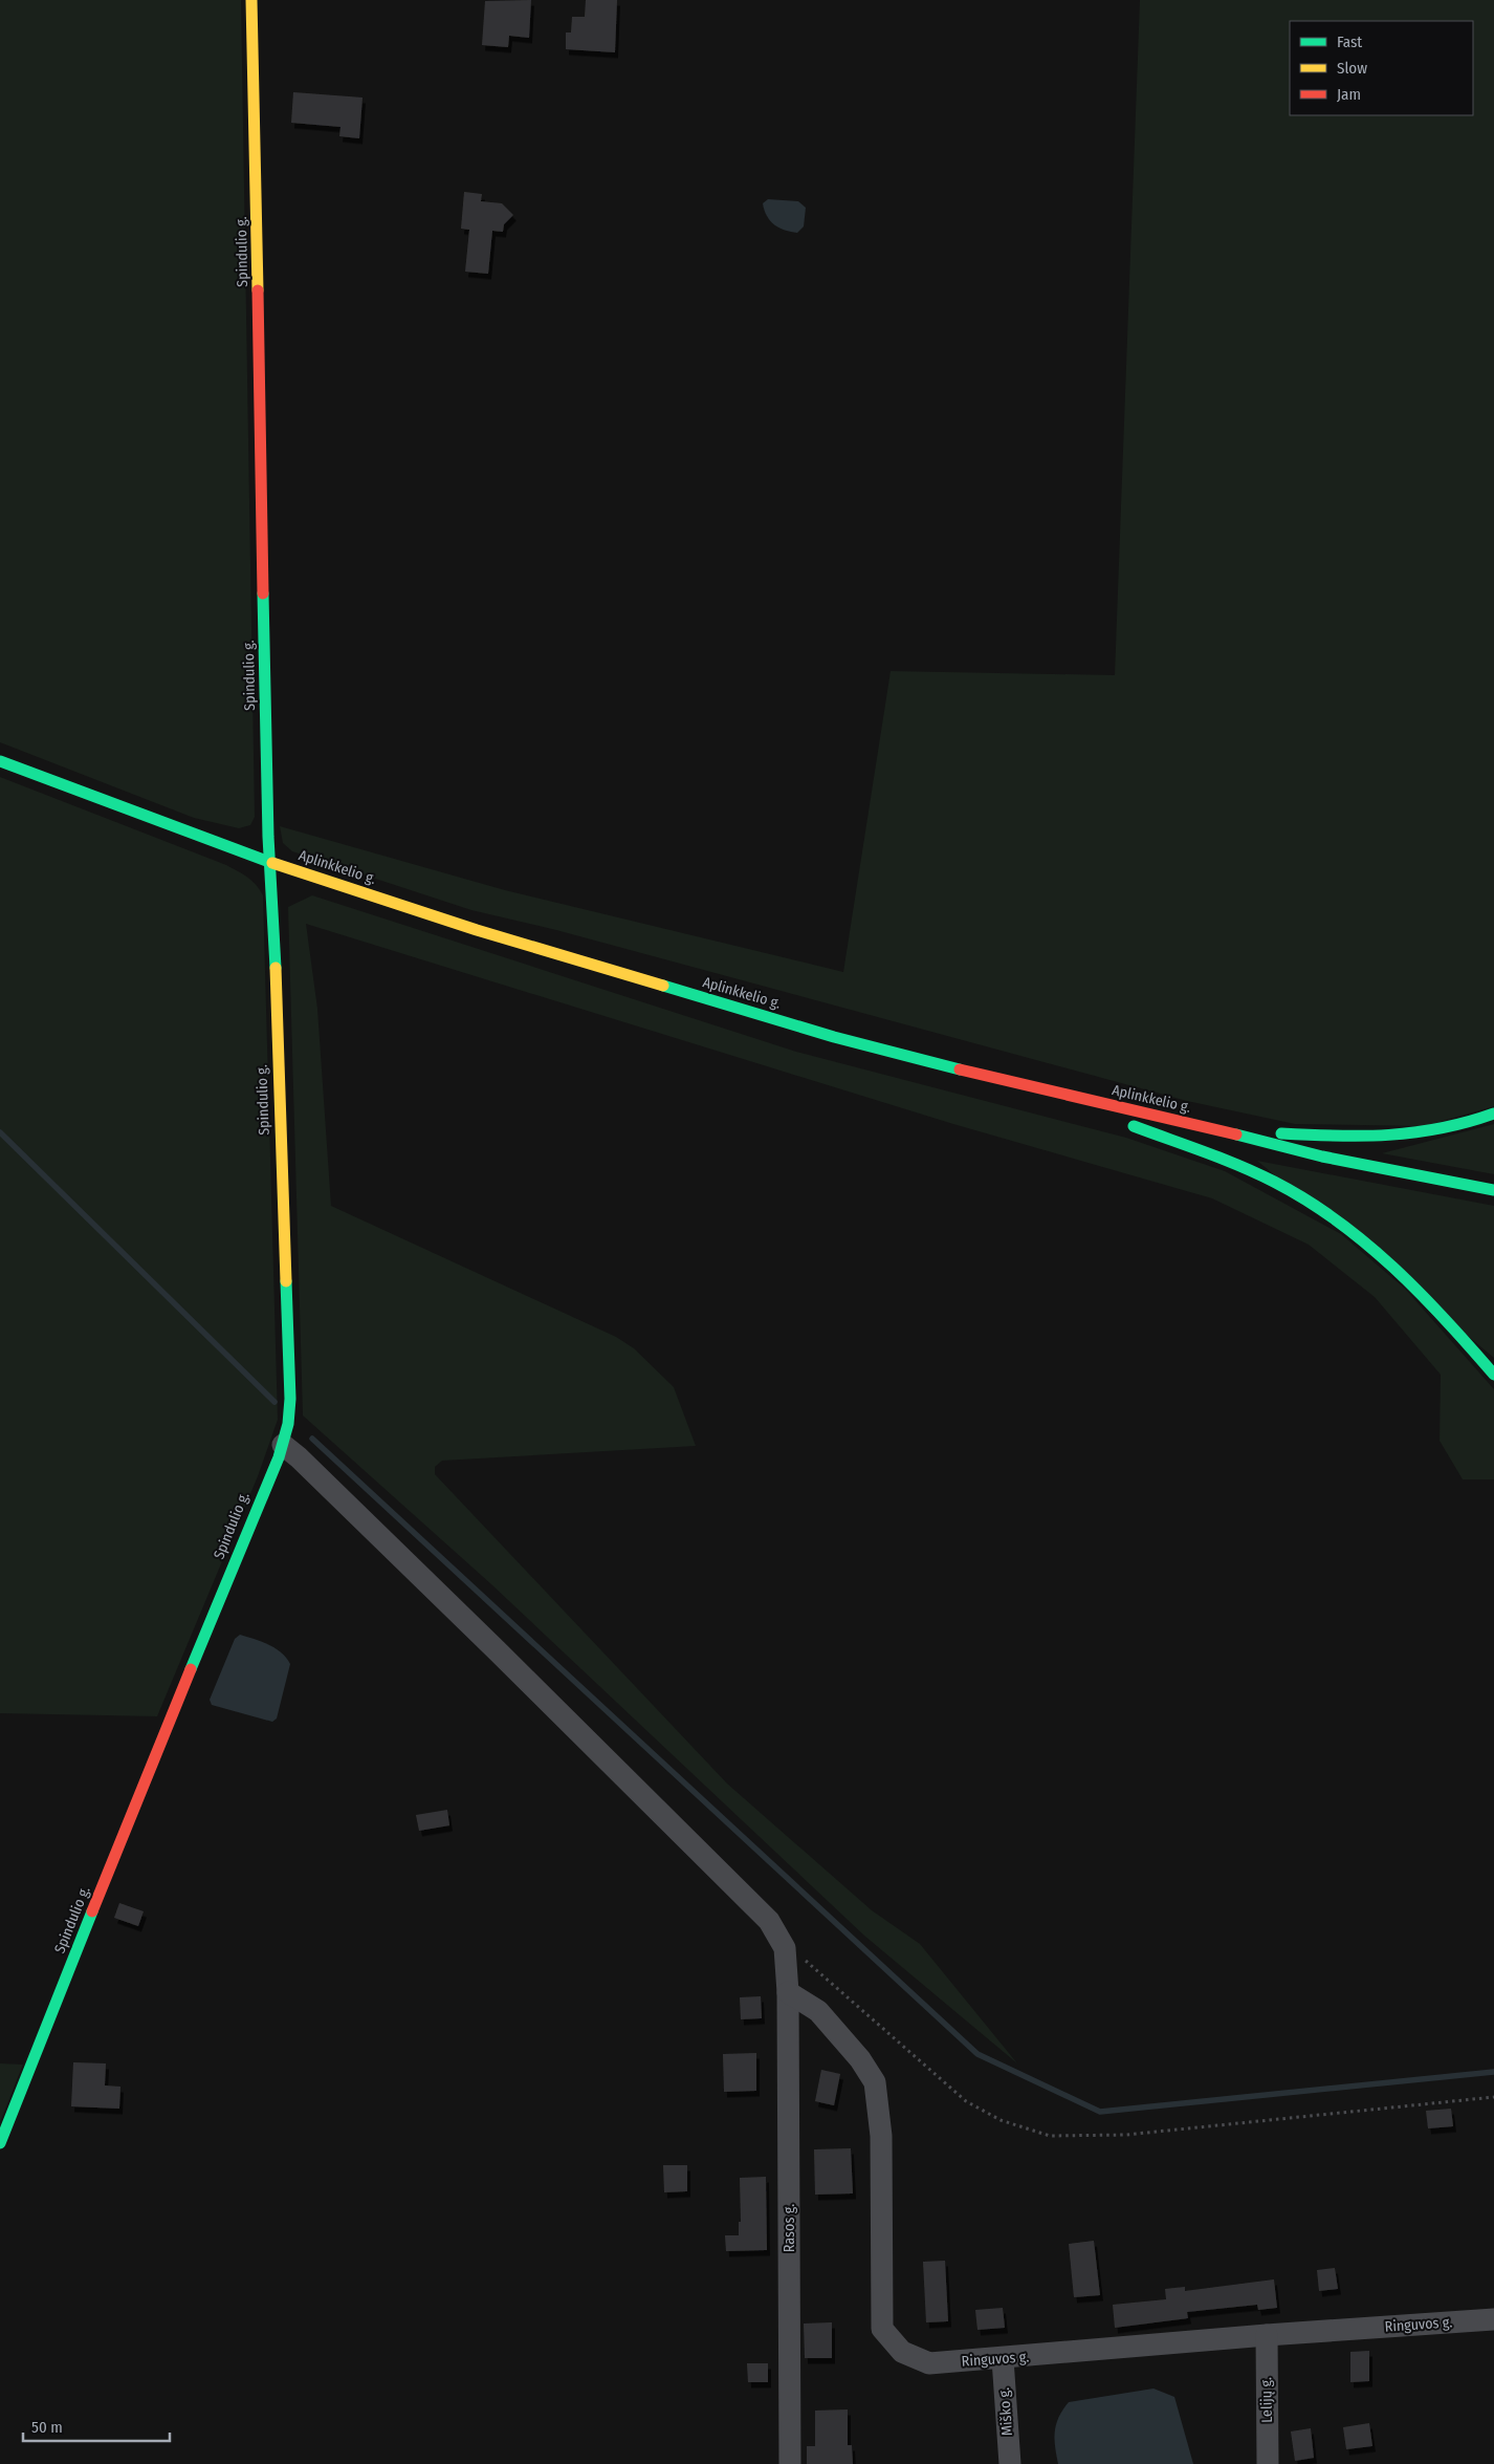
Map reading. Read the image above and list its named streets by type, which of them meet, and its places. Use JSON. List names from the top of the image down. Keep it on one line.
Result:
{"streets":{"main road":["Spindulio g.","Aplinkkelio g."],"street":["Rasos g.","Ringuvos g.","Lelijų g.","Miško g."]},"crossings":[["Spindulio g.","Aplinkkelio g."],["Rasos g.","Ringuvos g."],["Ringuvos g.","Lelijų g."],["Ringuvos g.","Miško g."]],"legend":["Fast","Slow","Jam"],"scale_bar":"50 m"}
